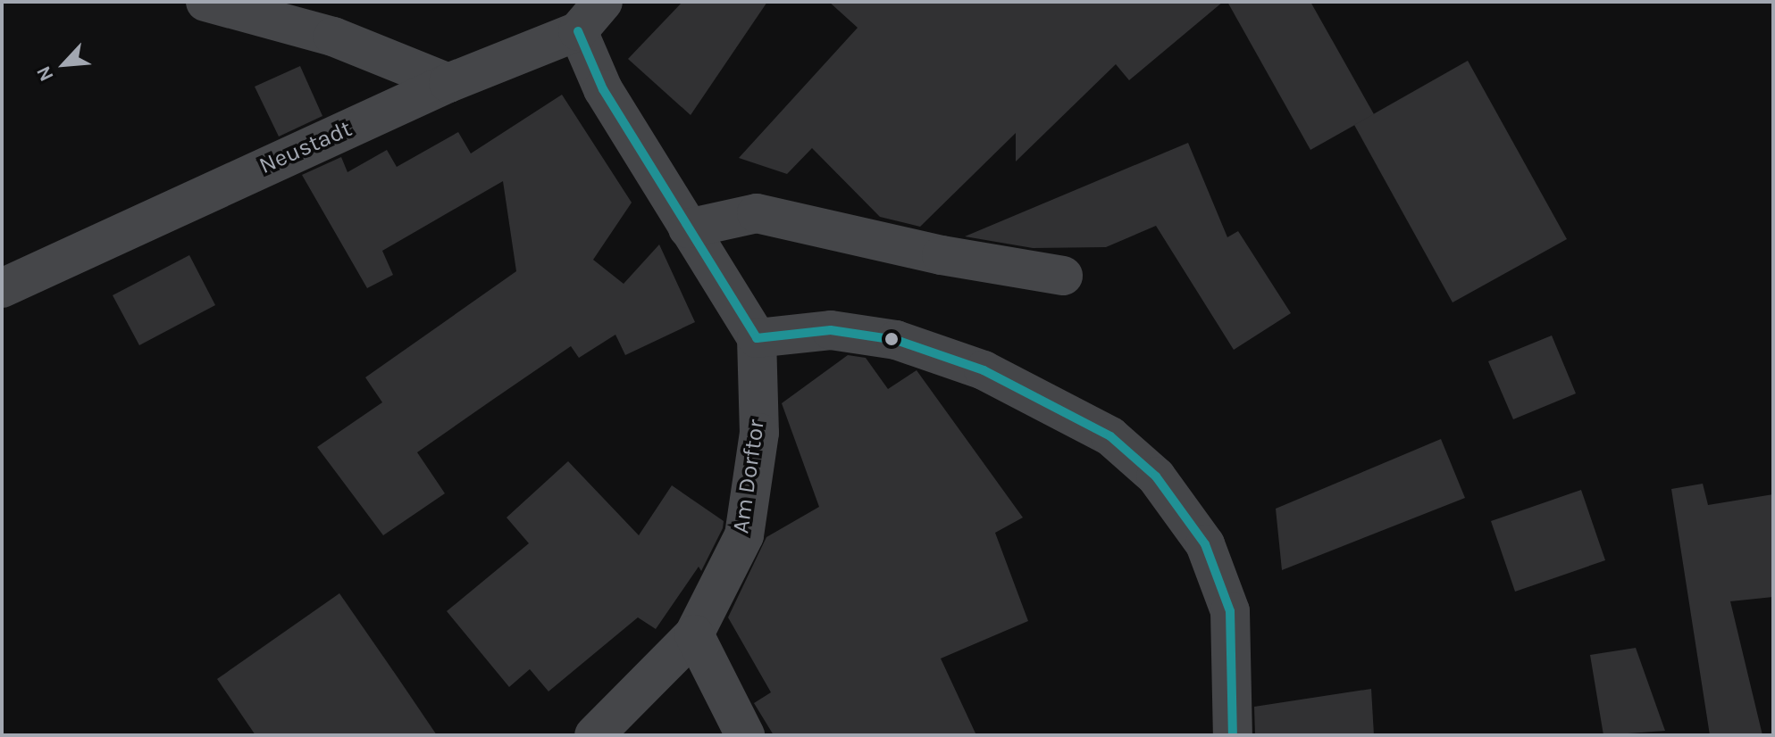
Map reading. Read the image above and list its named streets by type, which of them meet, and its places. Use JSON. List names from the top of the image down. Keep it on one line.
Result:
{"streets":{"street":["Neustadt","Am Dorftor"]},"north":"bottom left"}
